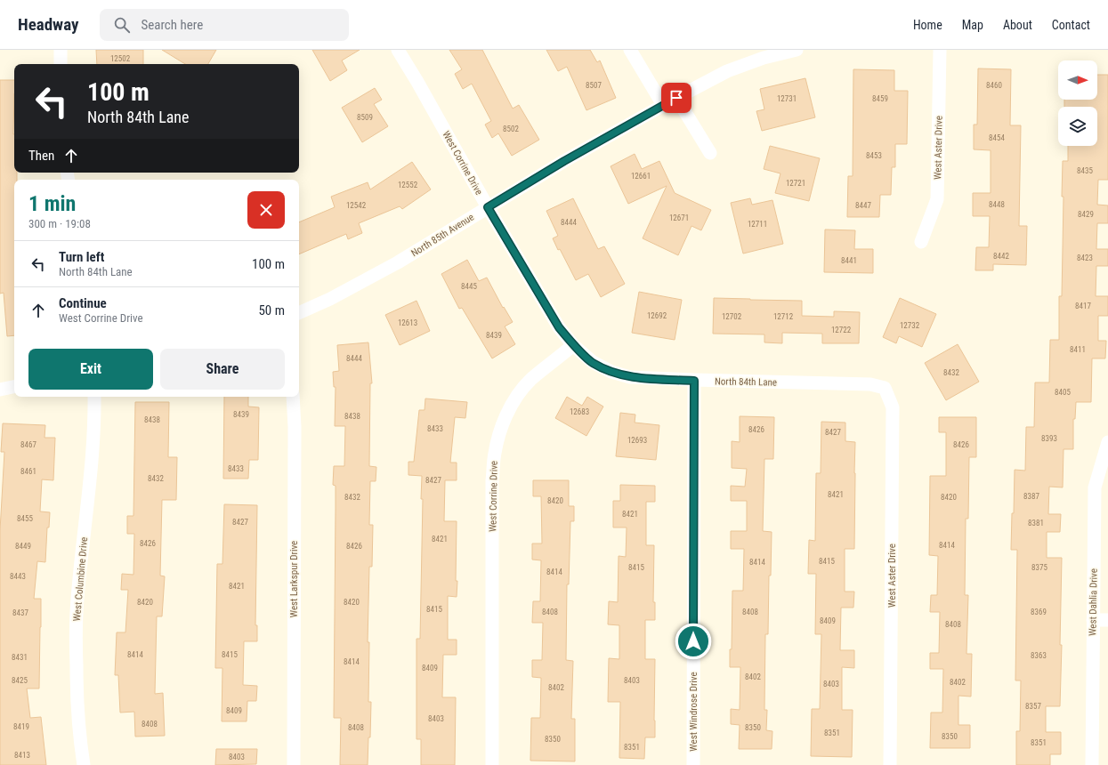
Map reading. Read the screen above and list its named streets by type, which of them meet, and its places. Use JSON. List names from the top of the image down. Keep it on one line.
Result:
{"streets":{"street":["West Aster Drive","West Corrine Drive","North 85th Avenue","North 84th Lane","West Columbine Drive","West Larkspur Drive","West Dahlia Drive","West Windrose Drive"]},"crossings":[["West Aster Drive","North 84th Lane"],["West Corrine Drive","North 85th Avenue"],["West Corrine Drive","North 84th Lane"],["North 84th Lane","West Windrose Drive"]],"house_numbers":["12502","8507","8460","12731","8459","8509","8502","8454","8453","8435","12661","12721","12552","8448","12542","8447","8429","12671","8444","12711","8442","8423","8441","8445","8417","12692","12702","12712","12613","12732","12722","8439","8411","8444","8432","8405","12683","8439","8438","8438","8433","8426","8427","8393","12693","8467","8426","8433","8461","8432","8427","8421","8387","8432","8420","8420","8421","8455","8427","8381","8421","8426","8414","8449","8426","8415","8414","8415","8375","8414","8443","8421","8420","8420","8415","8408","8408","8369","8437","8409","8408","8414","8415","8363","8431","8414","8409","8402","8425","8403","8402","8403","8402","8357","8409","8403","8408","8419","8408","8350","8351","8350","8350","8351","8351","8413","8403"],"north":"right","page":{"header":"Headway","search":"Search here","nav":["Home","Map","About","Contact"],"turn":["100 m","North 84th Lane"],"then":"Then","heading":["1 min","300 m · 19:08"],"list":[{"name":"Turn left","note":"North 84th Lane","value":"100 m"},{"name":"Continue","note":"West Corrine Drive","value":"50 m"}],"buttons":["Exit","Share"]}}
